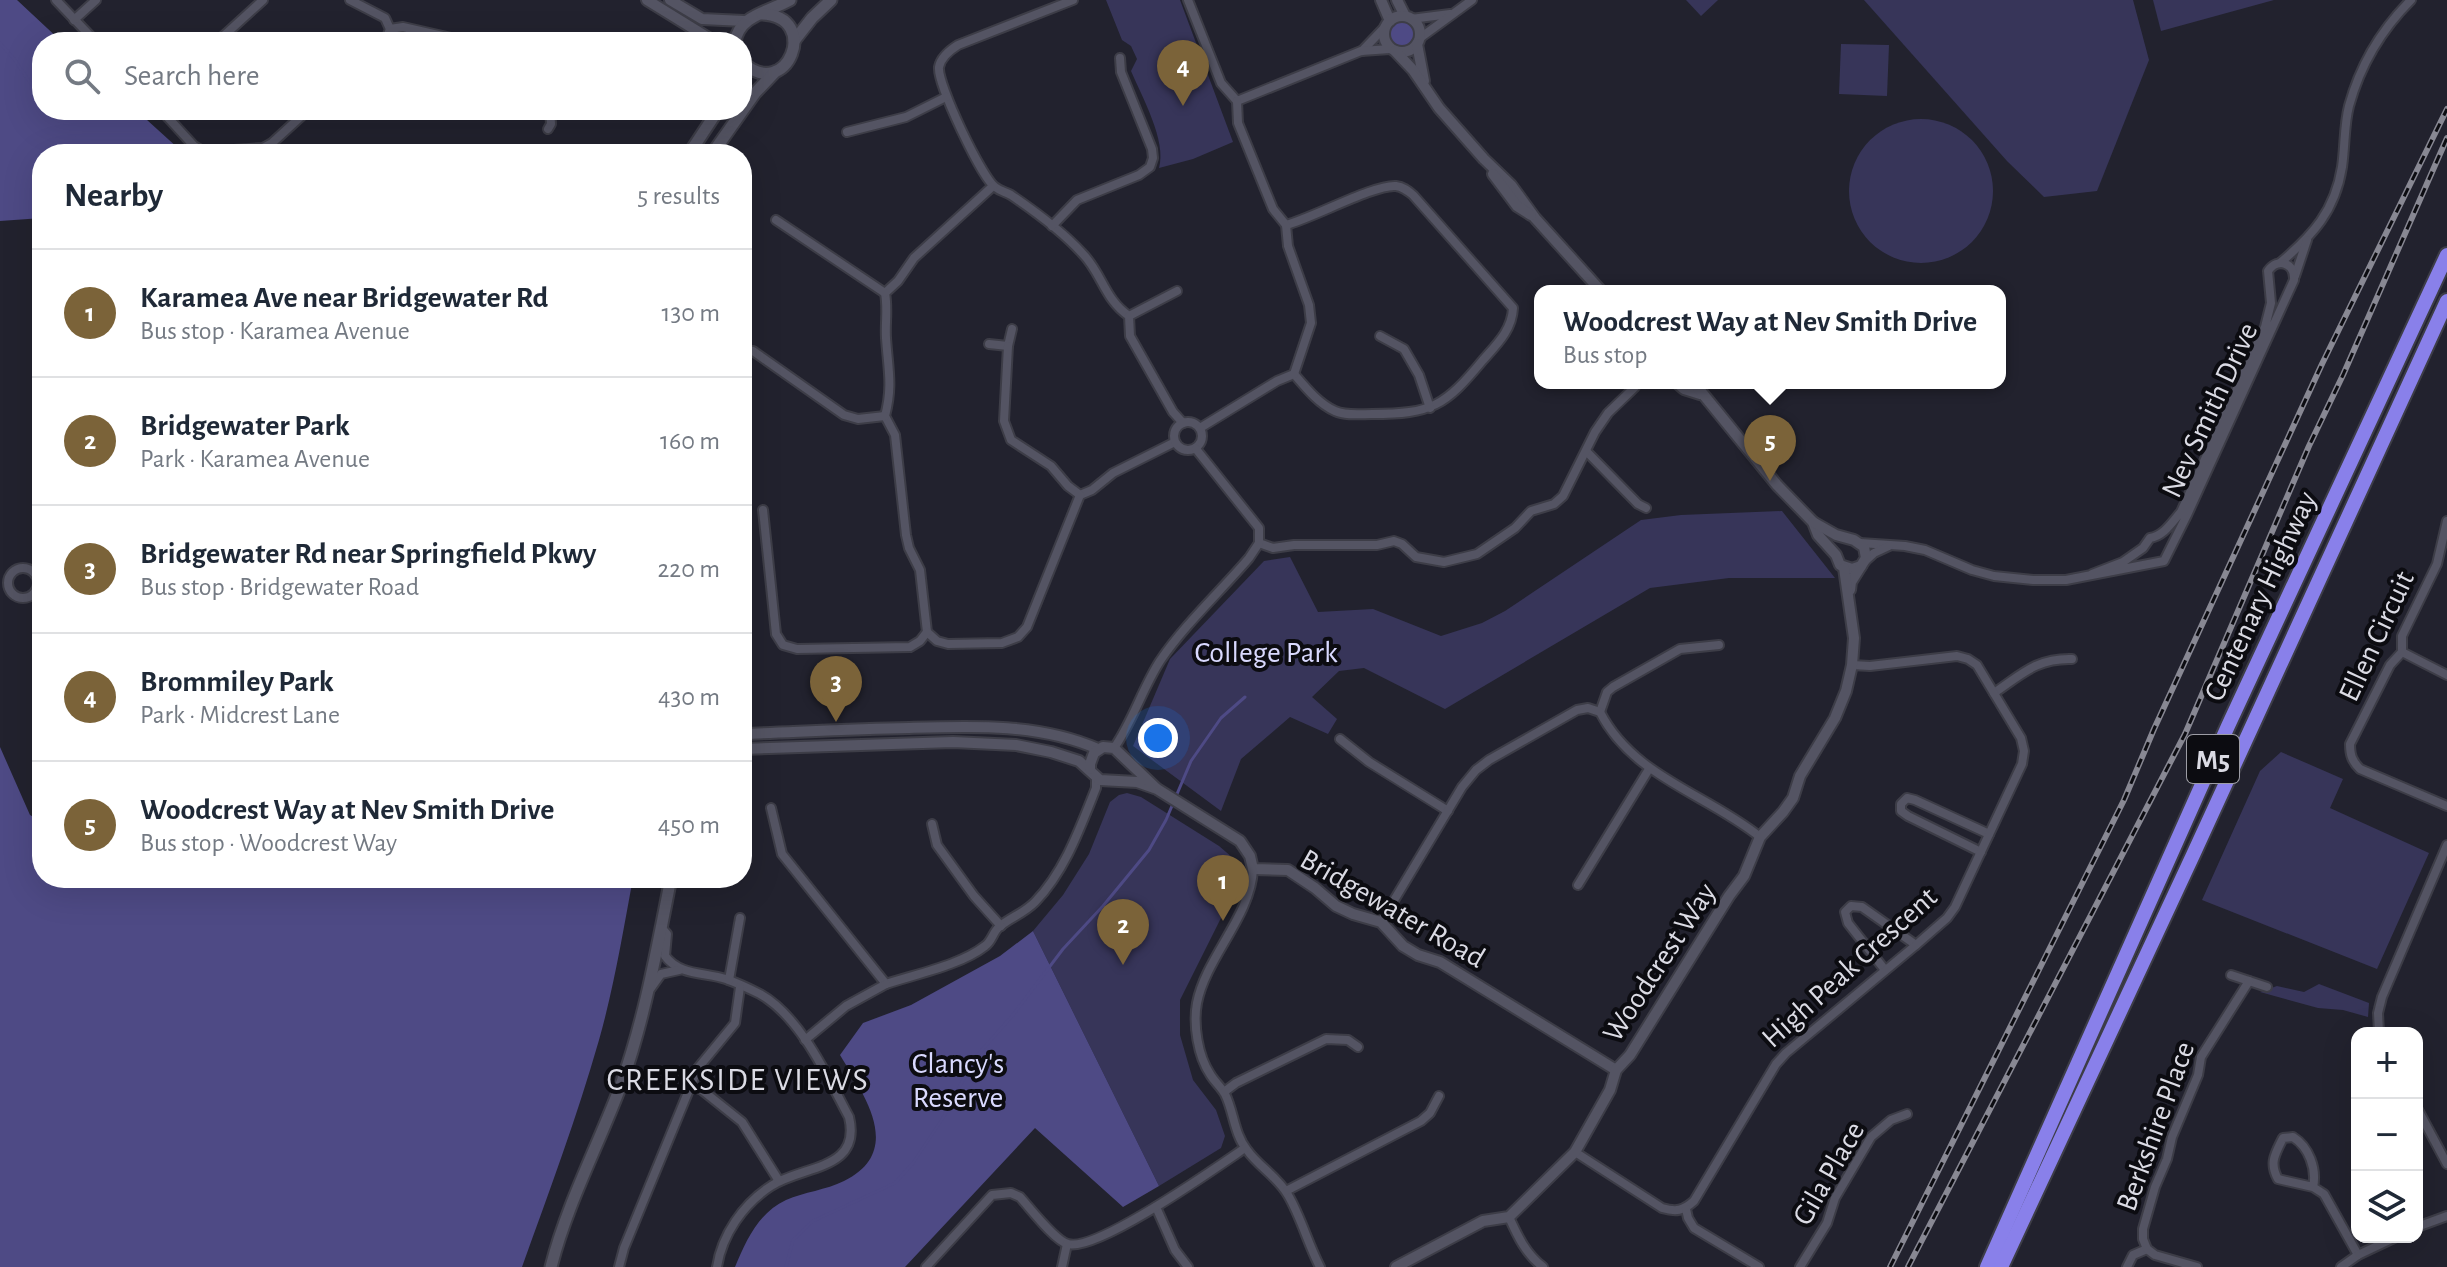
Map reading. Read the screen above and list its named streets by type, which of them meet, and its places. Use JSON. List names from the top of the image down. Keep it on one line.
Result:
{"streets":{"highway":["Centenary Highway","M5"],"street":["Nev Smith Drive","Ellen Circuit","Bridgewater Road","Woodcrest Way","High Peak Crescent","Berkshire Place","Gila Place"]},"crossings":[["Bridgewater Road","Woodcrest Way"],["Woodcrest Way","High Peak Crescent"]],"districts":["CREEKSIDE VIEWS"],"parks":["College Park","Clancy's Reserve"],"page":{"search":"Search here","pins":["4","5","3","1","2"],"heading":["Nearby","5 results"],"list":[{"mark":"1","name":"Karamea Ave near Bridgewater Rd","note":"Bus stop · Karamea Avenue","value":"130 m"},{"mark":"2","name":"Bridgewater Park","note":"Park · Karamea Avenue","value":"160 m"},{"mark":"3","name":"Bridgewater Rd near Springfield Pkwy","note":"Bus stop · Bridgewater Road","value":"220 m"},{"mark":"4","name":"Brommiley Park","note":"Park · Midcrest Lane","value":"430 m"},{"mark":"5","name":"Woodcrest Way at Nev Smith Drive","note":"Bus stop · Woodcrest Way","value":"450 m"}],"popup":["Woodcrest Way at Nev Smith Drive","Bus stop"],"map_buttons":["+","−"]}}
